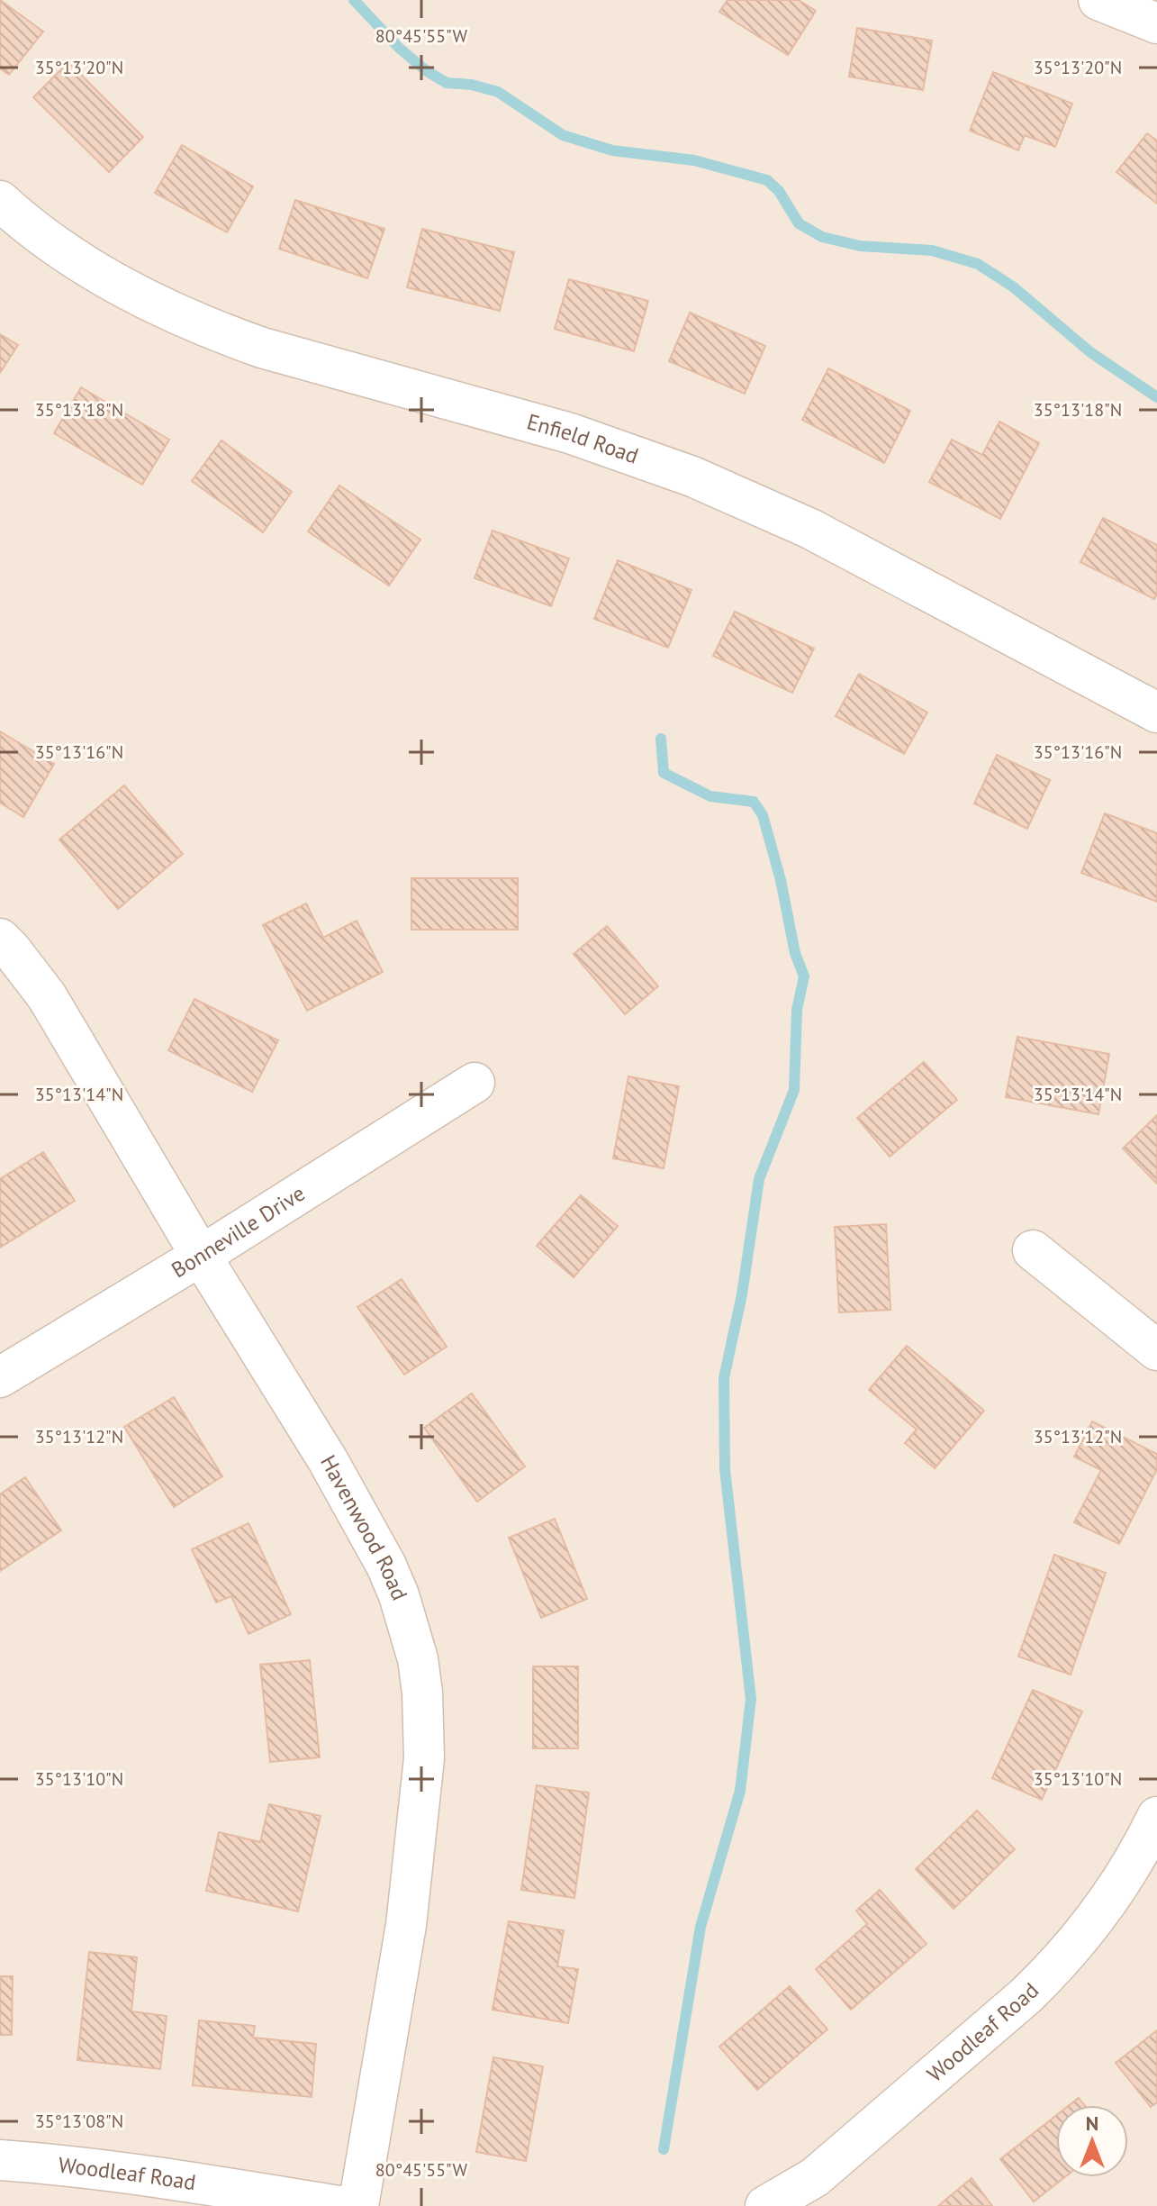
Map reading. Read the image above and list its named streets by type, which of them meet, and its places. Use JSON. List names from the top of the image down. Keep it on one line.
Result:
{"streets":{"street":["Enfield Road","Bonneville Drive","Havenwood Road","Woodleaf Road"]},"crossings":[["Bonneville Drive","Havenwood Road"]],"north":"top","coordinates":["80°45'55\"W","35°13'20\"N","35°13'18\"N","35°13'16\"N","35°13'14\"N","35°13'12\"N","35°13'10\"N","35°13'08\"N"]}
